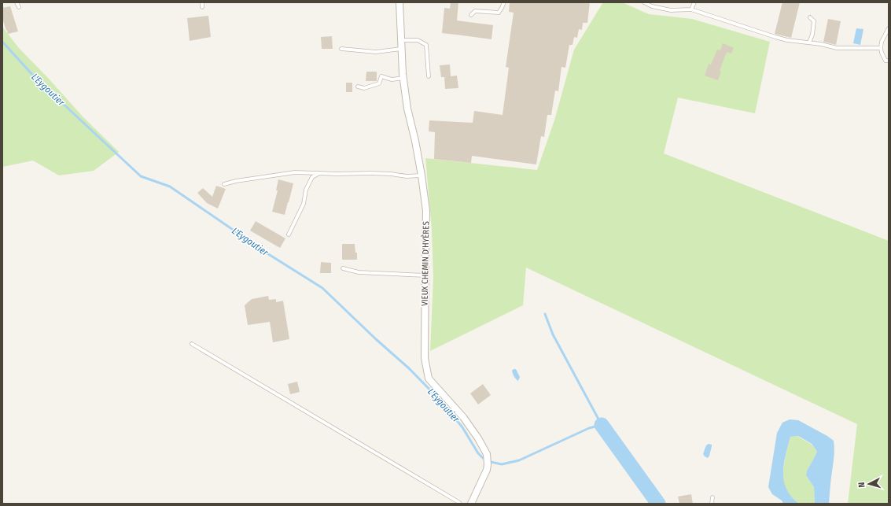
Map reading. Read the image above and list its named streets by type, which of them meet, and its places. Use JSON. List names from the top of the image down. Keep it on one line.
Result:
{"streets":{"street":["VIEUX CHEMIN D'HYÈRES"]},"water":["L'Eygoutier"],"north":"left"}
